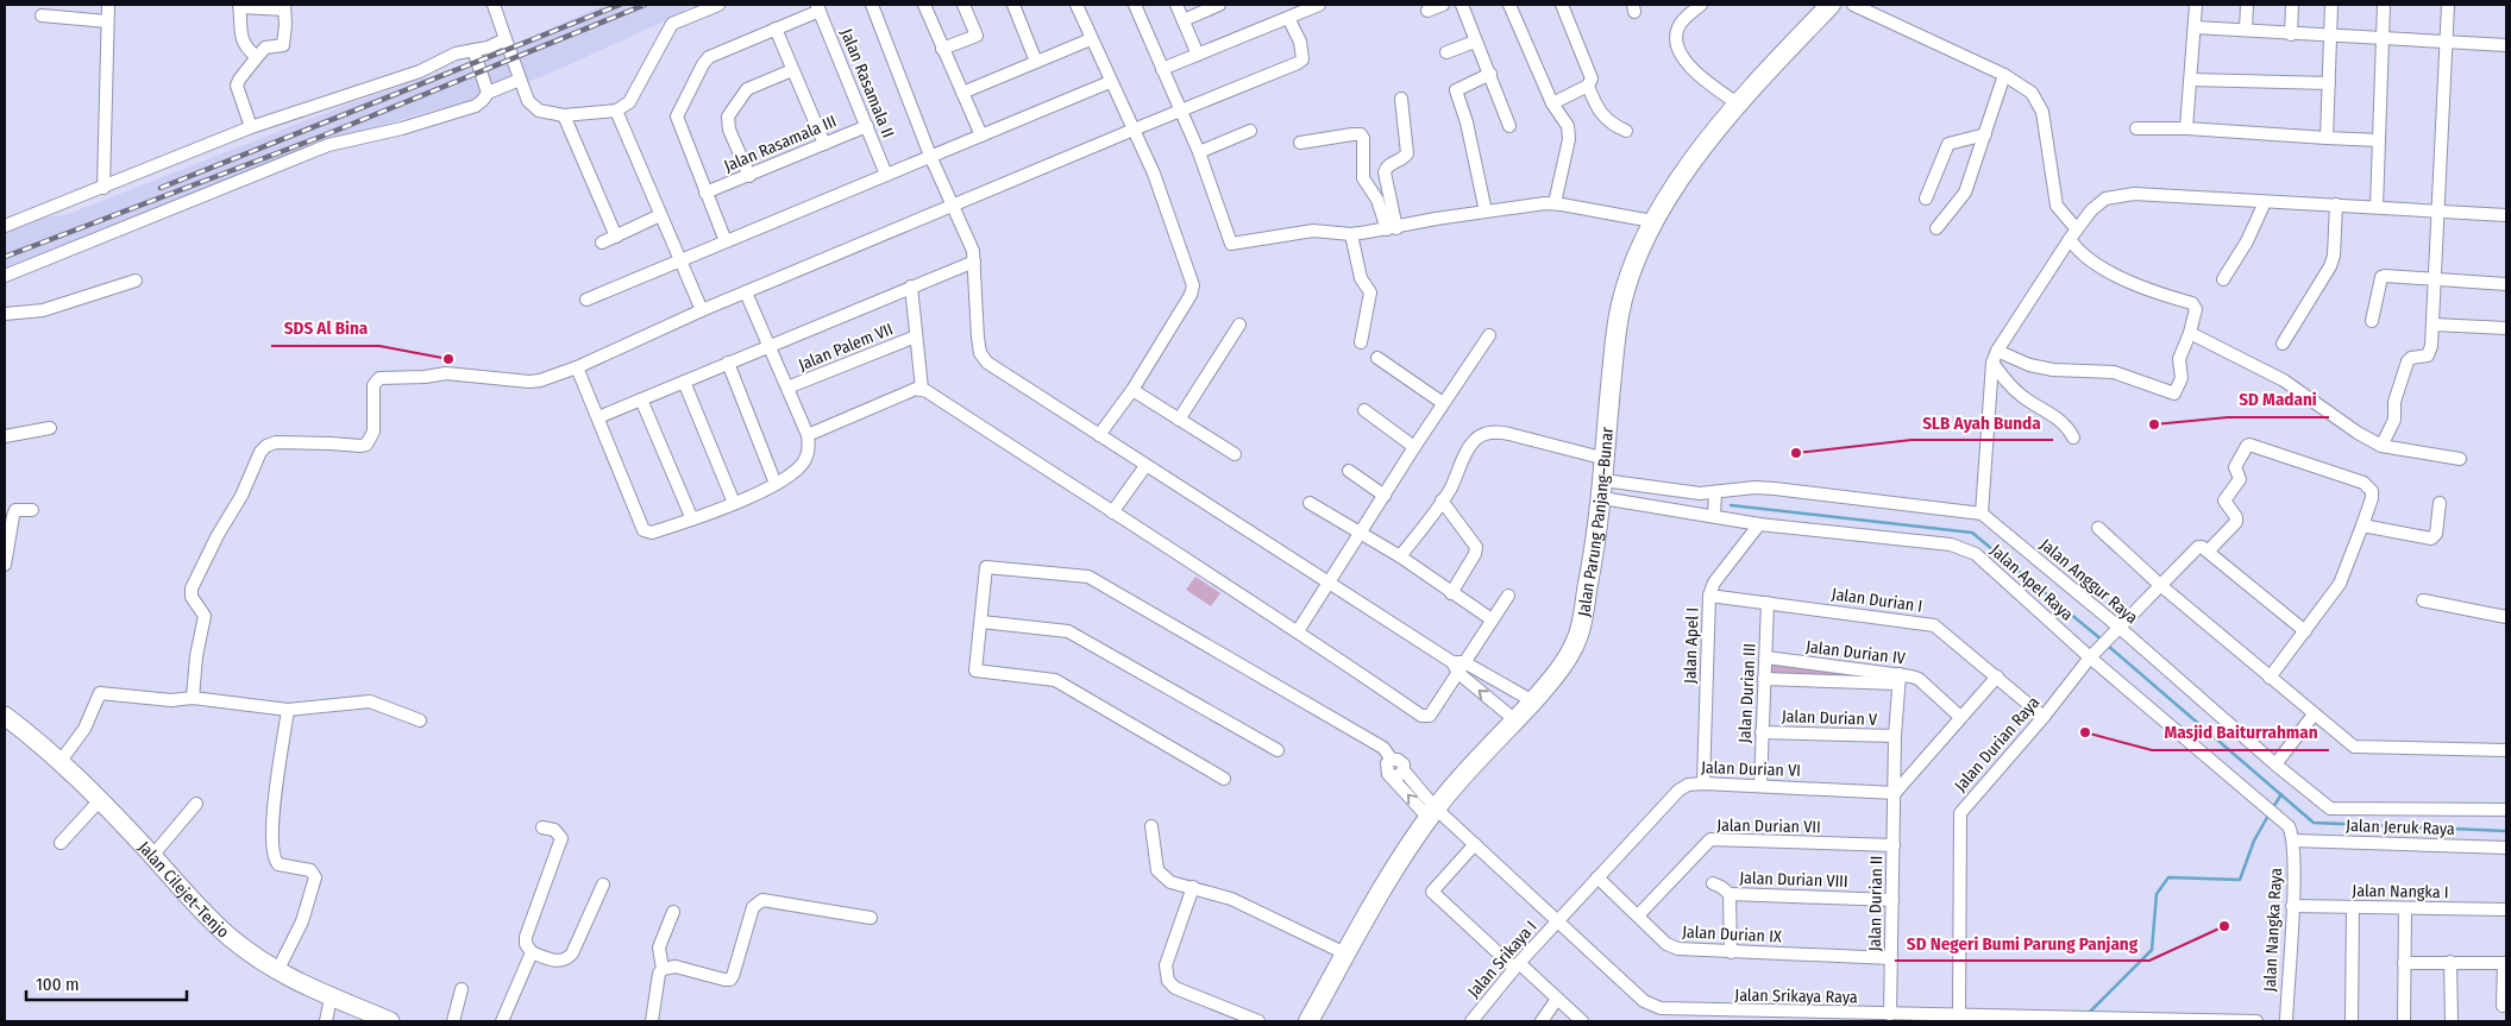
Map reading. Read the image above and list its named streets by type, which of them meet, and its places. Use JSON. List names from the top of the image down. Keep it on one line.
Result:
{"streets":{"main road":["Jalan Parung Panjang–Bunar","Jalan Cilejet–Tenjo"],"street":["Jalan Rasamala II","Jalan Rasamala III","Jalan Palem VII","Jalan Anggur Raya","Jalan Apel Raya","Jalan Durian I","Jalan Apel I","Jalan Durian IV","Jalan Durian III","Jalan Durian V","Jalan Durian Raya","Jalan Durian VI","Jalan Durian VII","Jalan Jeruk Raya","Jalan Durian VIII","Jalan Nangka I","Jalan Durian II","Jalan Nangka Raya","Jalan Durian IX","Jalan Srikaya I","Jalan Srikaya Raya"]},"crossings":[["Jalan Rasamala II","Jalan Rasamala III"],["Jalan Parung Panjang–Bunar","Jalan Apel Raya"],["Jalan Parung Panjang–Bunar","Jalan Srikaya Raya"],["Jalan Anggur Raya","Jalan Durian Raya"],["Jalan Apel Raya","Jalan Apel I"],["Jalan Apel Raya","Jalan Durian Raya"],["Jalan Apel Raya","Jalan Jeruk Raya"],["Jalan Apel Raya","Jalan Nangka Raya"],["Jalan Durian I","Jalan Apel I"],["Jalan Durian I","Jalan Durian III"],["Jalan Durian I","Jalan Durian Raya"],["Jalan Apel I","Jalan Durian VI"],["Jalan Durian IV","Jalan Durian III"],["Jalan Durian IV","Jalan Durian II"],["Jalan Durian III","Jalan Durian V"],["Jalan Durian III","Jalan Durian VI"],["Jalan Durian V","Jalan Durian II"],["Jalan Durian Raya","Jalan Srikaya Raya"],["Jalan Durian VI","Jalan Durian II"],["Jalan Durian VI","Jalan Durian IX"],["Jalan Durian VI","Jalan Srikaya I"],["Jalan Durian VI","Jalan Srikaya Raya"],["Jalan Durian VII","Jalan Durian II"],["Jalan Durian VII","Jalan Durian IX"],["Jalan Jeruk Raya","Jalan Nangka Raya"],["Jalan Durian VIII","Jalan Durian II"],["Jalan Nangka I","Jalan Nangka Raya"],["Jalan Durian II","Jalan Durian IX"],["Jalan Durian II","Jalan Srikaya Raya"],["Jalan Srikaya I","Jalan Srikaya Raya"]],"places":["SDS Al Bina","SD Madani","SLB Ayah Bunda","Masjid Baiturrahman","SD Negeri Bumi Parung Panjang"],"scale_bar":"100 m"}
